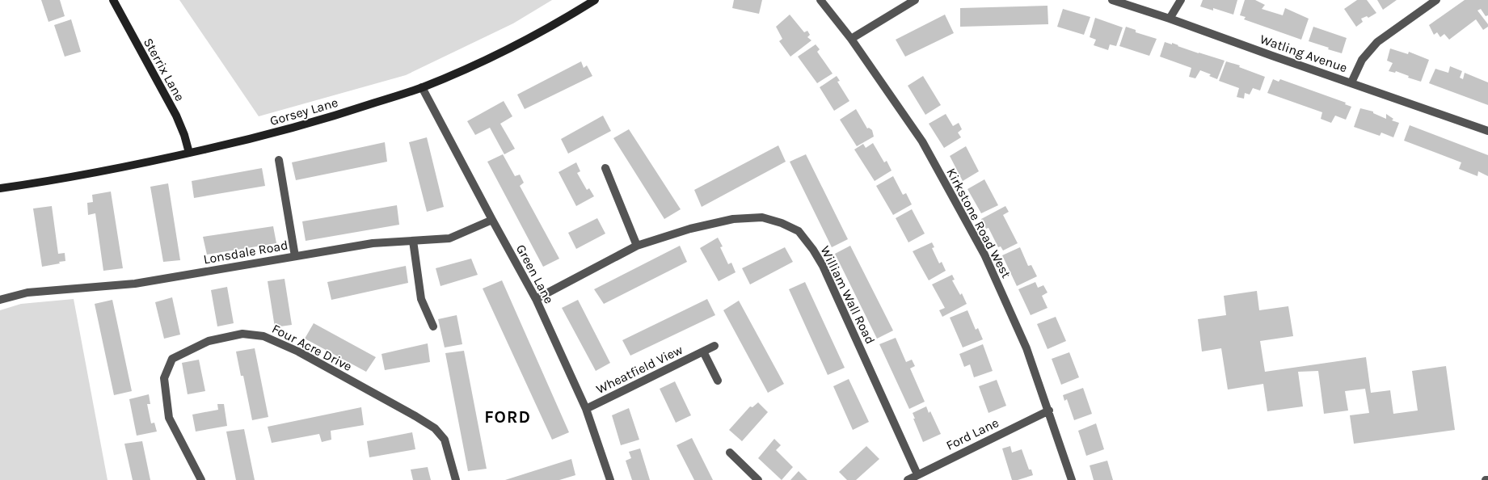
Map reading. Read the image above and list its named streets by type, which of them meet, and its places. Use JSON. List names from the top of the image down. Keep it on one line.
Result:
{"streets":{"main road":["Sterrix Lane","Gorsey Lane"],"street":["Watling Avenue","Kirkstone Road West","Lonsdale Road","Green Lane","William Wall Road","Four Acre Drive","Wheatfield View","Ford Lane"]},"crossings":[["Sterrix Lane","Gorsey Lane"],["Gorsey Lane","Green Lane"],["Kirkstone Road West","Ford Lane"],["Lonsdale Road","Green Lane"],["Green Lane","William Wall Road"],["Green Lane","Wheatfield View"],["William Wall Road","Ford Lane"]],"districts":["FORD"]}
